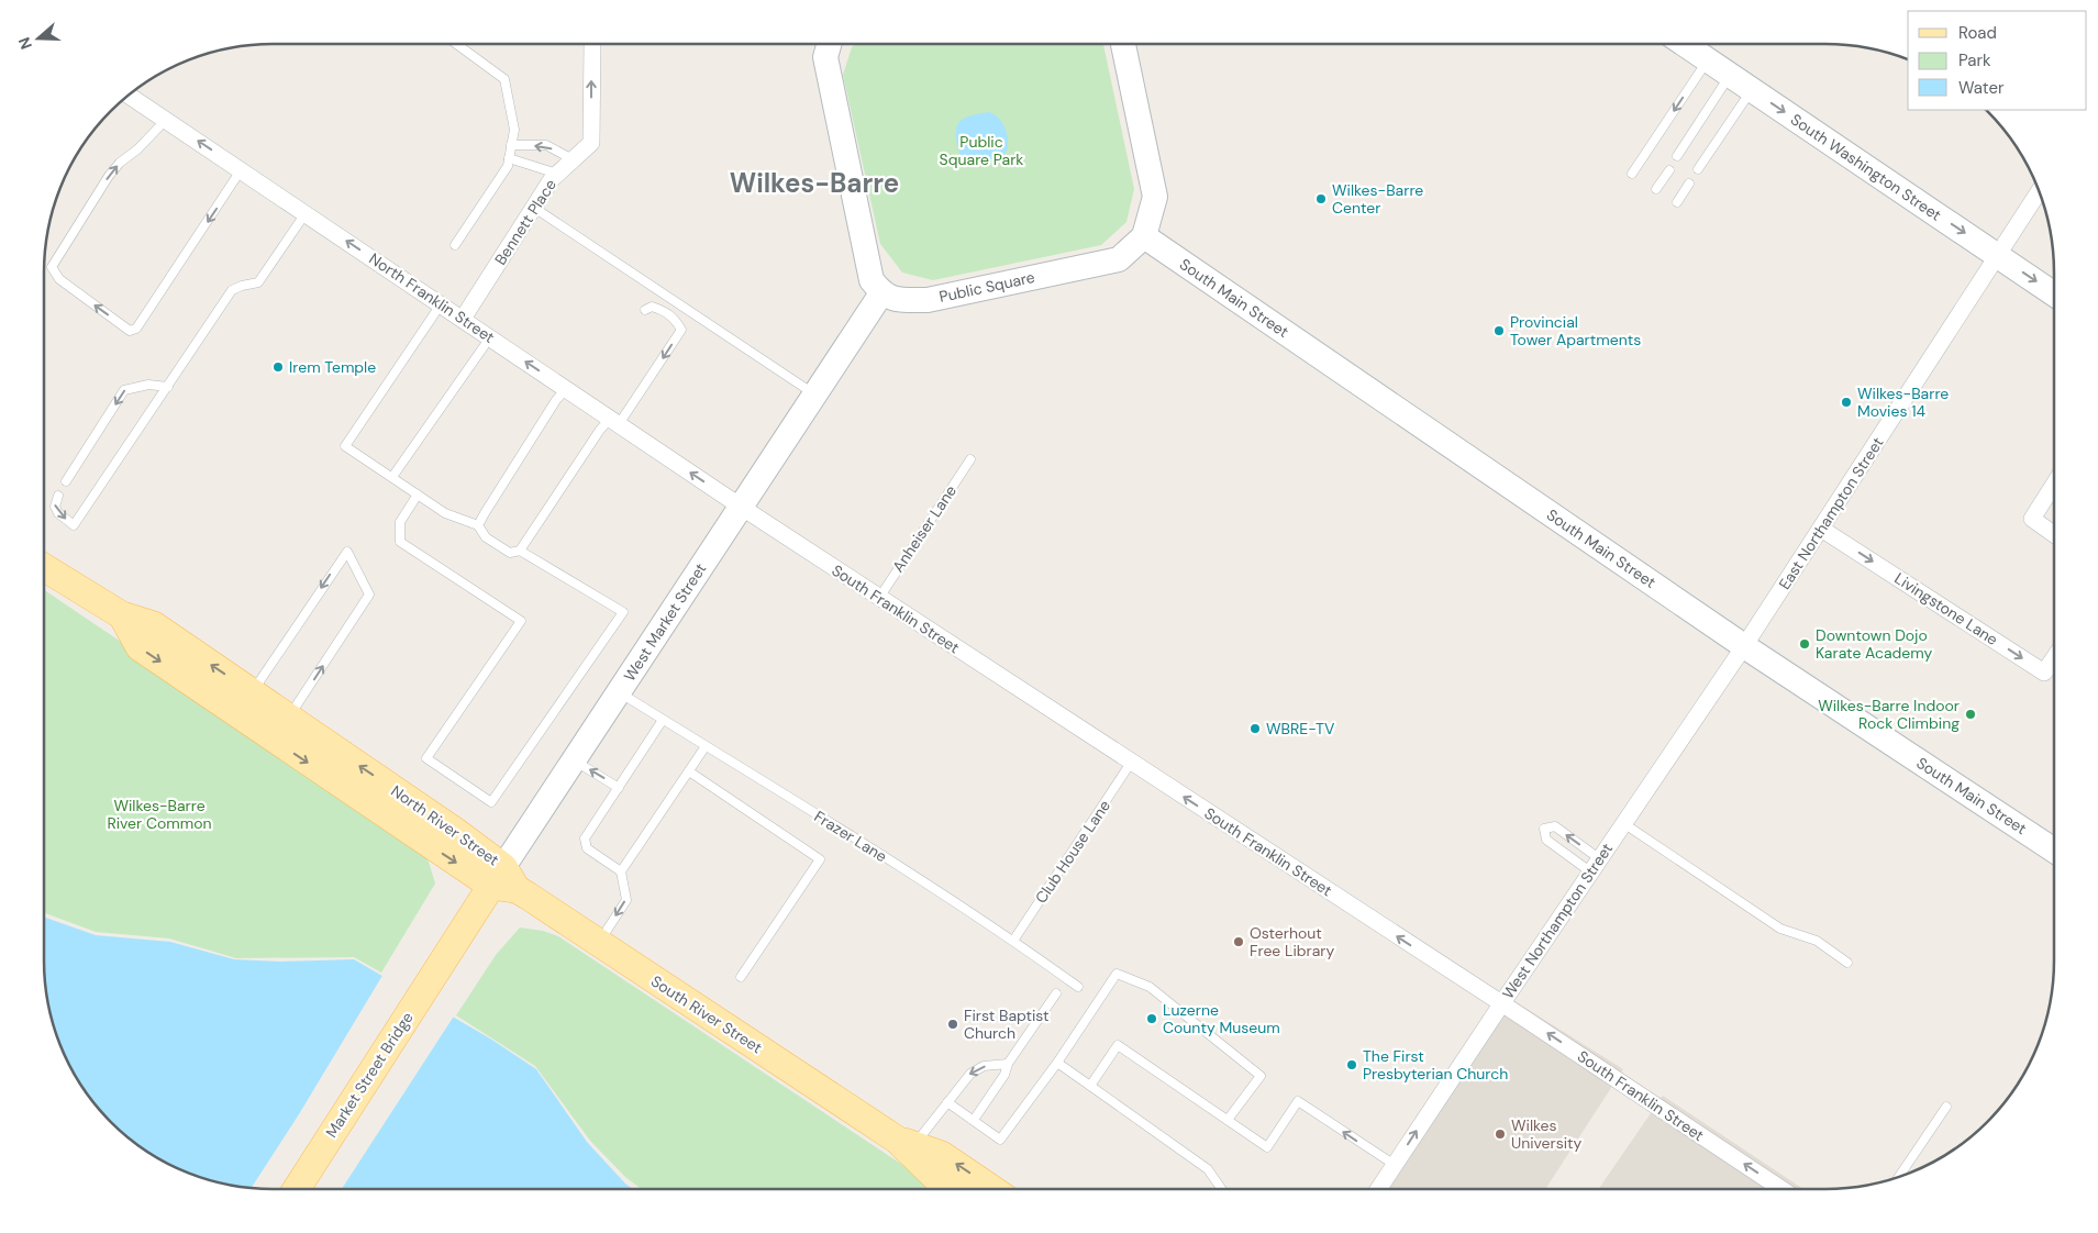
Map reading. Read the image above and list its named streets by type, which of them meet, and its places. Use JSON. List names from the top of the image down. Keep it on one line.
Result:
{"streets":{"main road":["West Market Street","North River Street","South River Street","Market Street Bridge"],"street":["South Washington Street","Bennett Place","Public Square","North Franklin Street","South Main Street","East Northampton Street","South Franklin Street","Livingstone Lane","West Northampton Street"],"lane":["Anheiser Lane","Frazer Lane","Club House Lane"]},"crossings":[["South Washington Street","East Northampton Street"],["Bennett Place","North Franklin Street"],["Public Square","South Main Street"],["Public Square","West Market Street"],["North Franklin Street","South Franklin Street"],["North Franklin Street","West Market Street"],["South Main Street","East Northampton Street"],["South Main Street","West Northampton Street"],["East Northampton Street","Livingstone Lane"],["East Northampton Street","West Northampton Street"],["Anheiser Lane","South Franklin Street"],["South Franklin Street","West Market Street"],["South Franklin Street","Club House Lane"],["South Franklin Street","West Northampton Street"],["West Market Street","North River Street"],["West Market Street","Frazer Lane"],["West Market Street","South River Street"],["West Market Street","Market Street Bridge"],["North River Street","South River Street"],["Frazer Lane","Club House Lane"]],"one_way":["South Washington Street","Bennett Place","North Franklin Street","South Franklin Street","Livingstone Lane"],"districts":["Wilkes-Barre"],"parks":["Public Square Park","Wilkes-Barre River Common"],"places":["Wilkes-Barre Center","Provincial Tower Apartments","Irem Temple","Wilkes-Barre Movies 14","Downtown Dojo Karate Academy","Wilkes-Barre Indoor Rock Climbing","WBRE-TV","Osterhout Free Library","Luzerne County Museum","First Baptist Church","The First Presbyterian Church","Wilkes University"],"legend":["Road","Park","Water"],"north":"left"}
